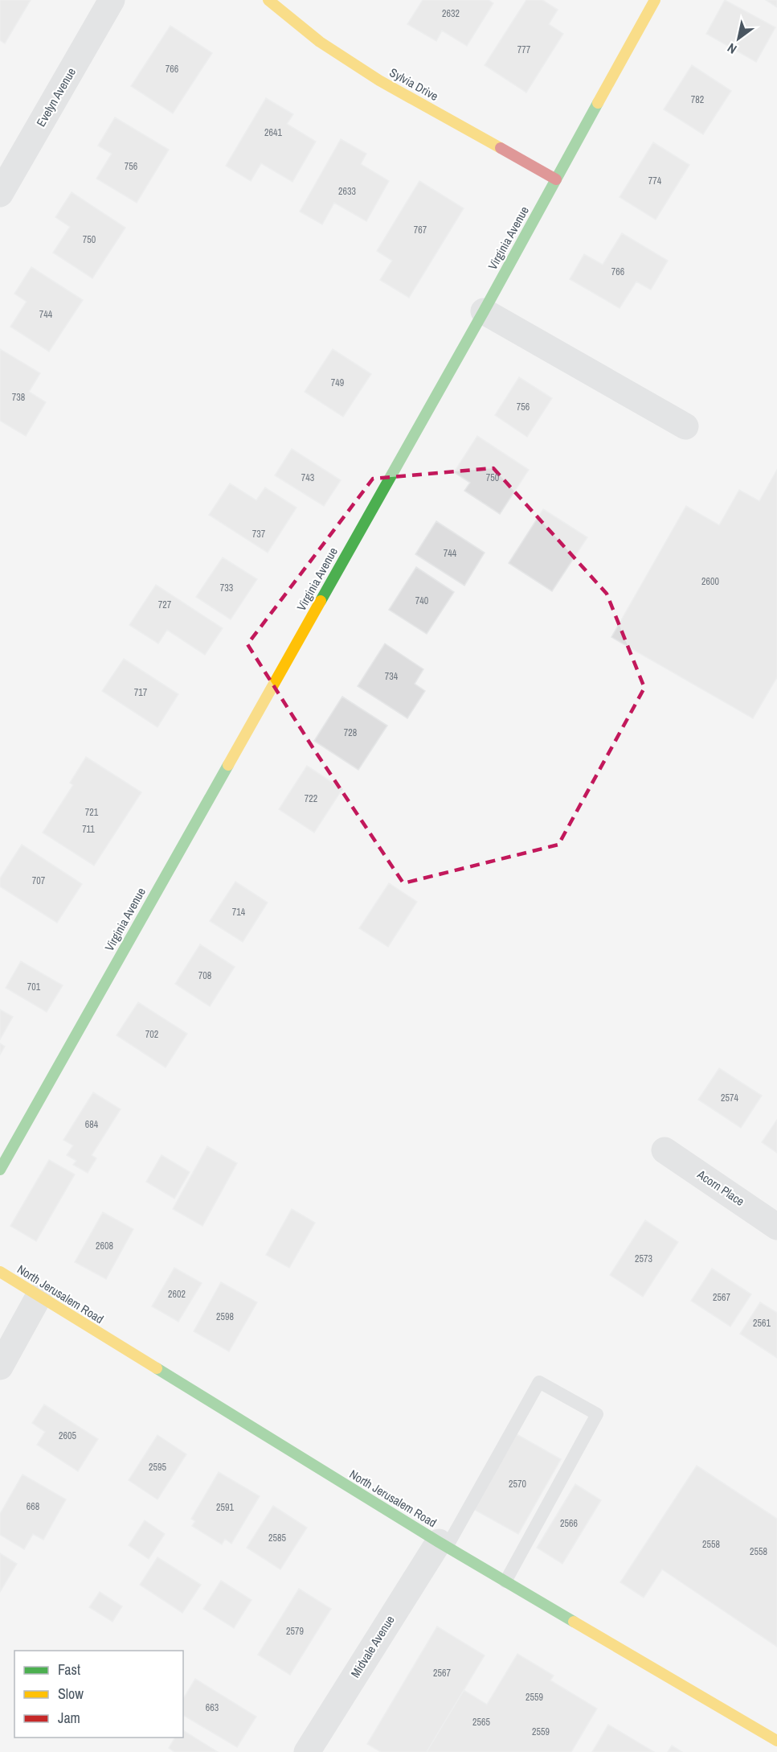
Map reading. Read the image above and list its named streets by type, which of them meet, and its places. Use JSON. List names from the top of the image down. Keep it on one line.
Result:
{"streets":{"street":["Sylvia Drive","Evelyn Avenue","Virginia Avenue","Acorn Place","North Jerusalem Road","Midvale Avenue"]},"crossings":[["Sylvia Drive","Virginia Avenue"],["North Jerusalem Road","Midvale Avenue"]],"house_numbers":["2632","777","766","782","2641","756","774","2633","767","750","766","744","749","738","756","743","750","737","744","2600","733","740","727","734","717","728","722","721","711","707","714","708","701","702","2574","684","2608","2573","2602","2567","2598","2561","2605","2595","2570","668","2591","2566","2585","2558","2558","2579","2567","2559","663","2565","2559"],"legend":["Fast","Slow","Jam"],"north":"bottom left"}
